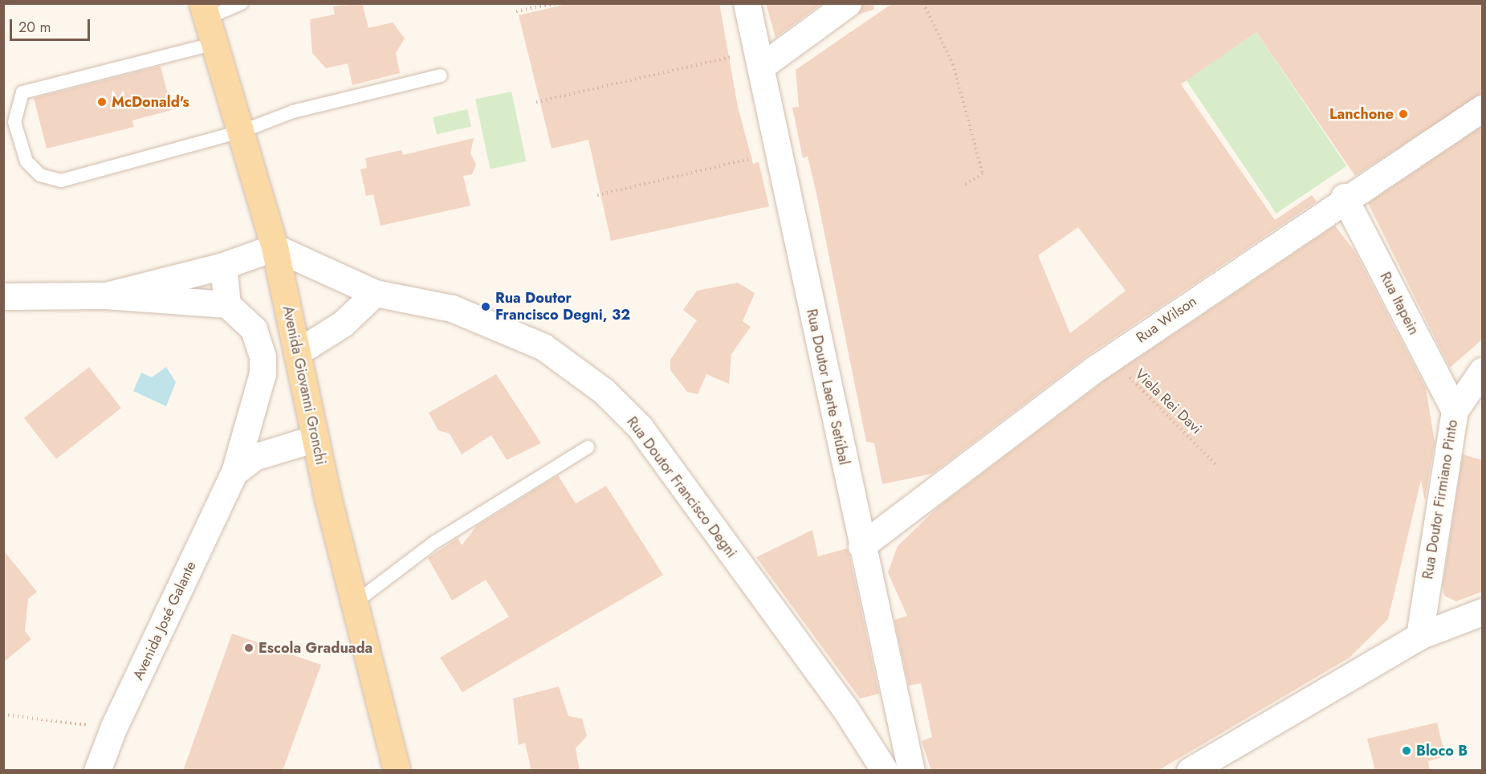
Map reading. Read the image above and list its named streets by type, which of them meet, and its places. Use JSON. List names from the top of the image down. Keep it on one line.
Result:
{"streets":{"main road":["Avenida Giovanni Gronchi"],"street":["Rua Itapein","Rua Wilson","Rua Doutor Laerte Setúbal","Rua Doutor Francisco Degni","Rua Doutor Firmiano Pinto","Avenida José Galante"],"path":["Viela Rei Davi"]},"crossings":[["Rua Itapein","Rua Wilson"],["Rua Itapein","Rua Doutor Firmiano Pinto"],["Rua Wilson","Rua Doutor Laerte Setúbal"],["Rua Wilson","Viela Rei Davi"],["Avenida Giovanni Gronchi","Rua Doutor Francisco Degni"],["Avenida Giovanni Gronchi","Avenida José Galante"]],"places":["McDonald's","Lanchone","Rua Doutor Francisco Degni, 32","Escola Graduada","Bloco B"],"scale_bar":"20 m"}
